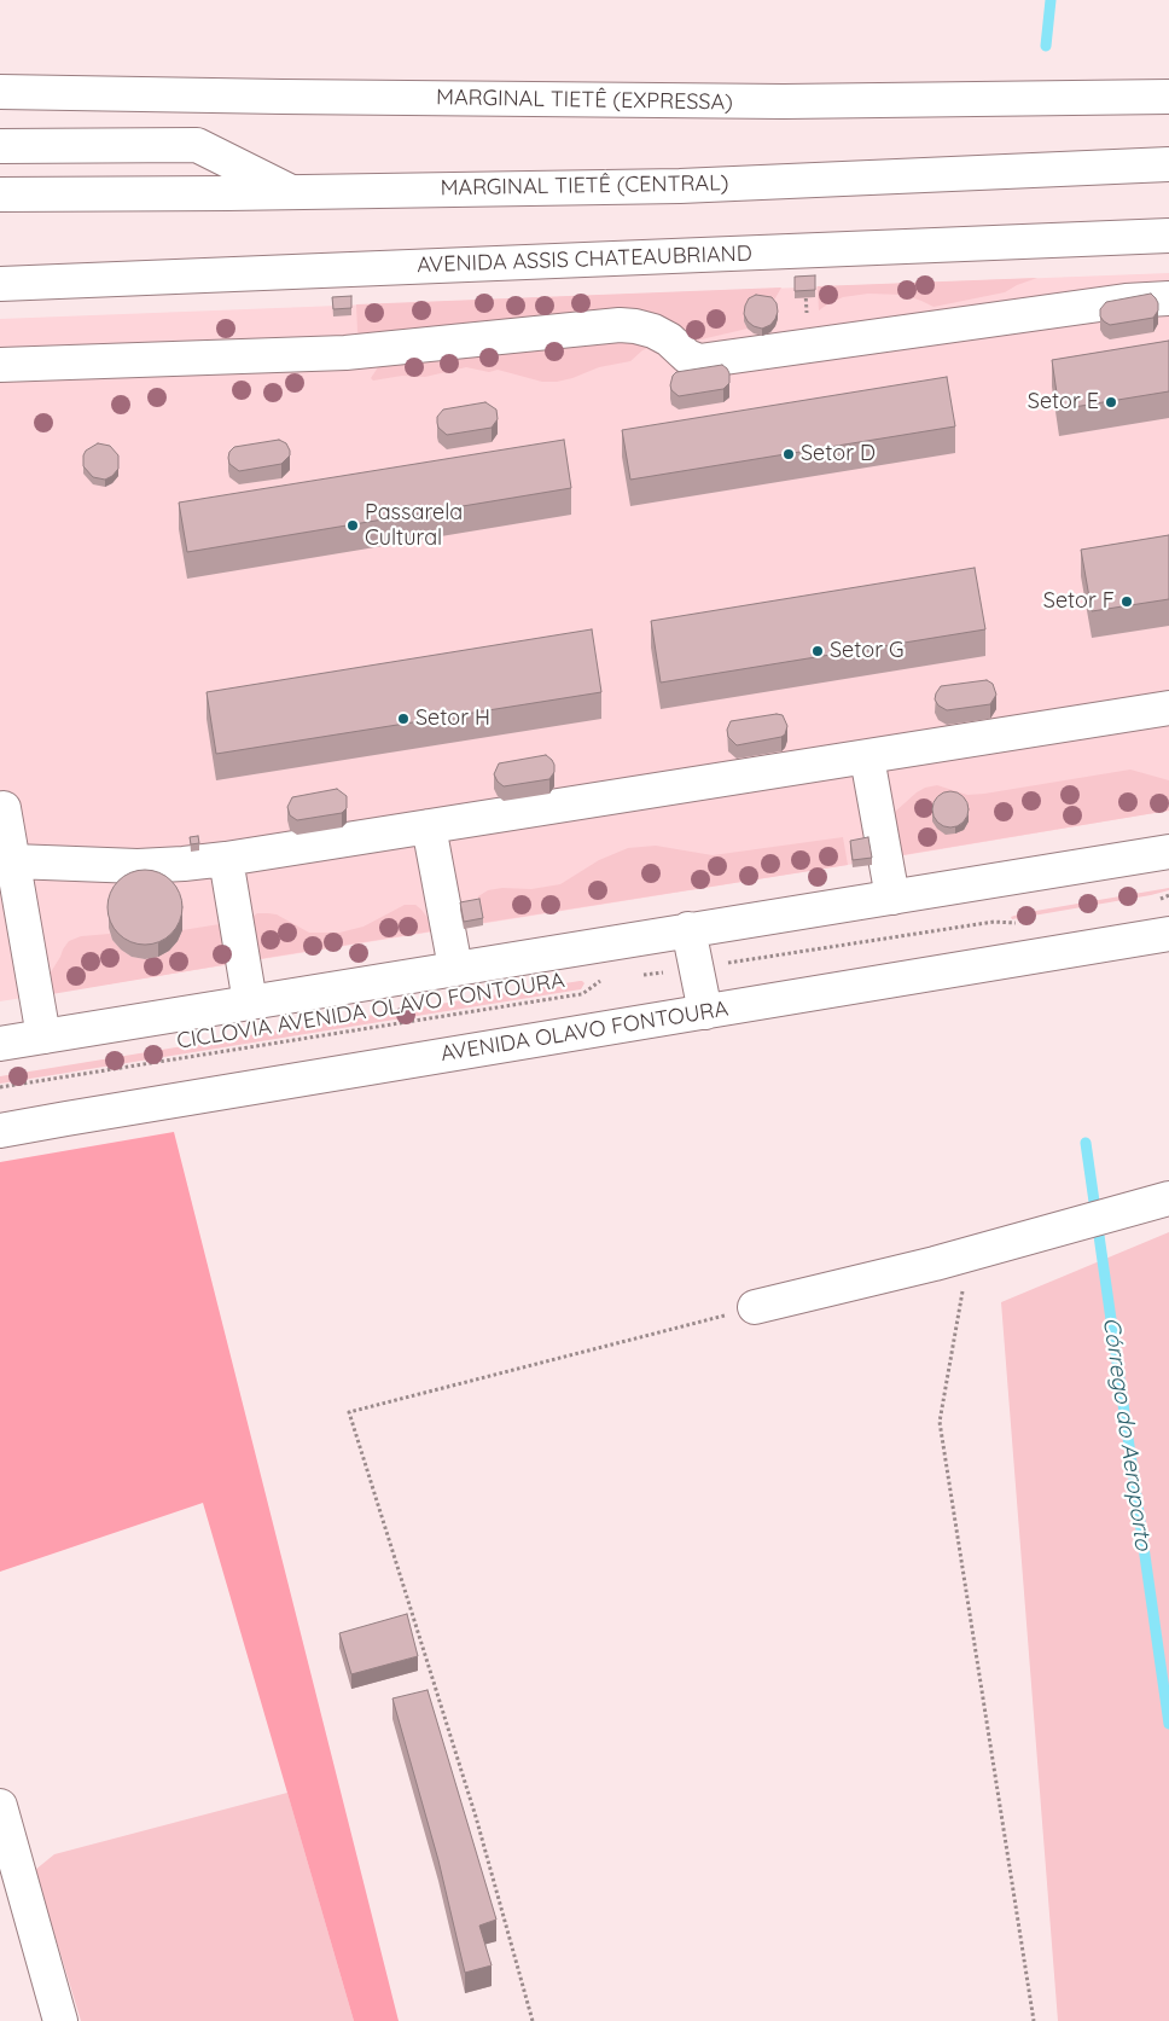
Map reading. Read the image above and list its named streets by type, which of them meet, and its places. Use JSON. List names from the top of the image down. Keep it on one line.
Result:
{"streets":{"main road":["MARGINAL TIETÊ (EXPRESSA)","MARGINAL TIETÊ (CENTRAL)","AVENIDA ASSIS CHATEAUBRIAND","AVENIDA OLAVO FONTOURA"],"path":["CICLOVIA AVENIDA OLAVO FONTOURA"]},"water":["Córrego do Aeroporto"],"places":["Setor E","Setor D","Passarela Cultural","Setor F","Setor G","Setor H"]}
